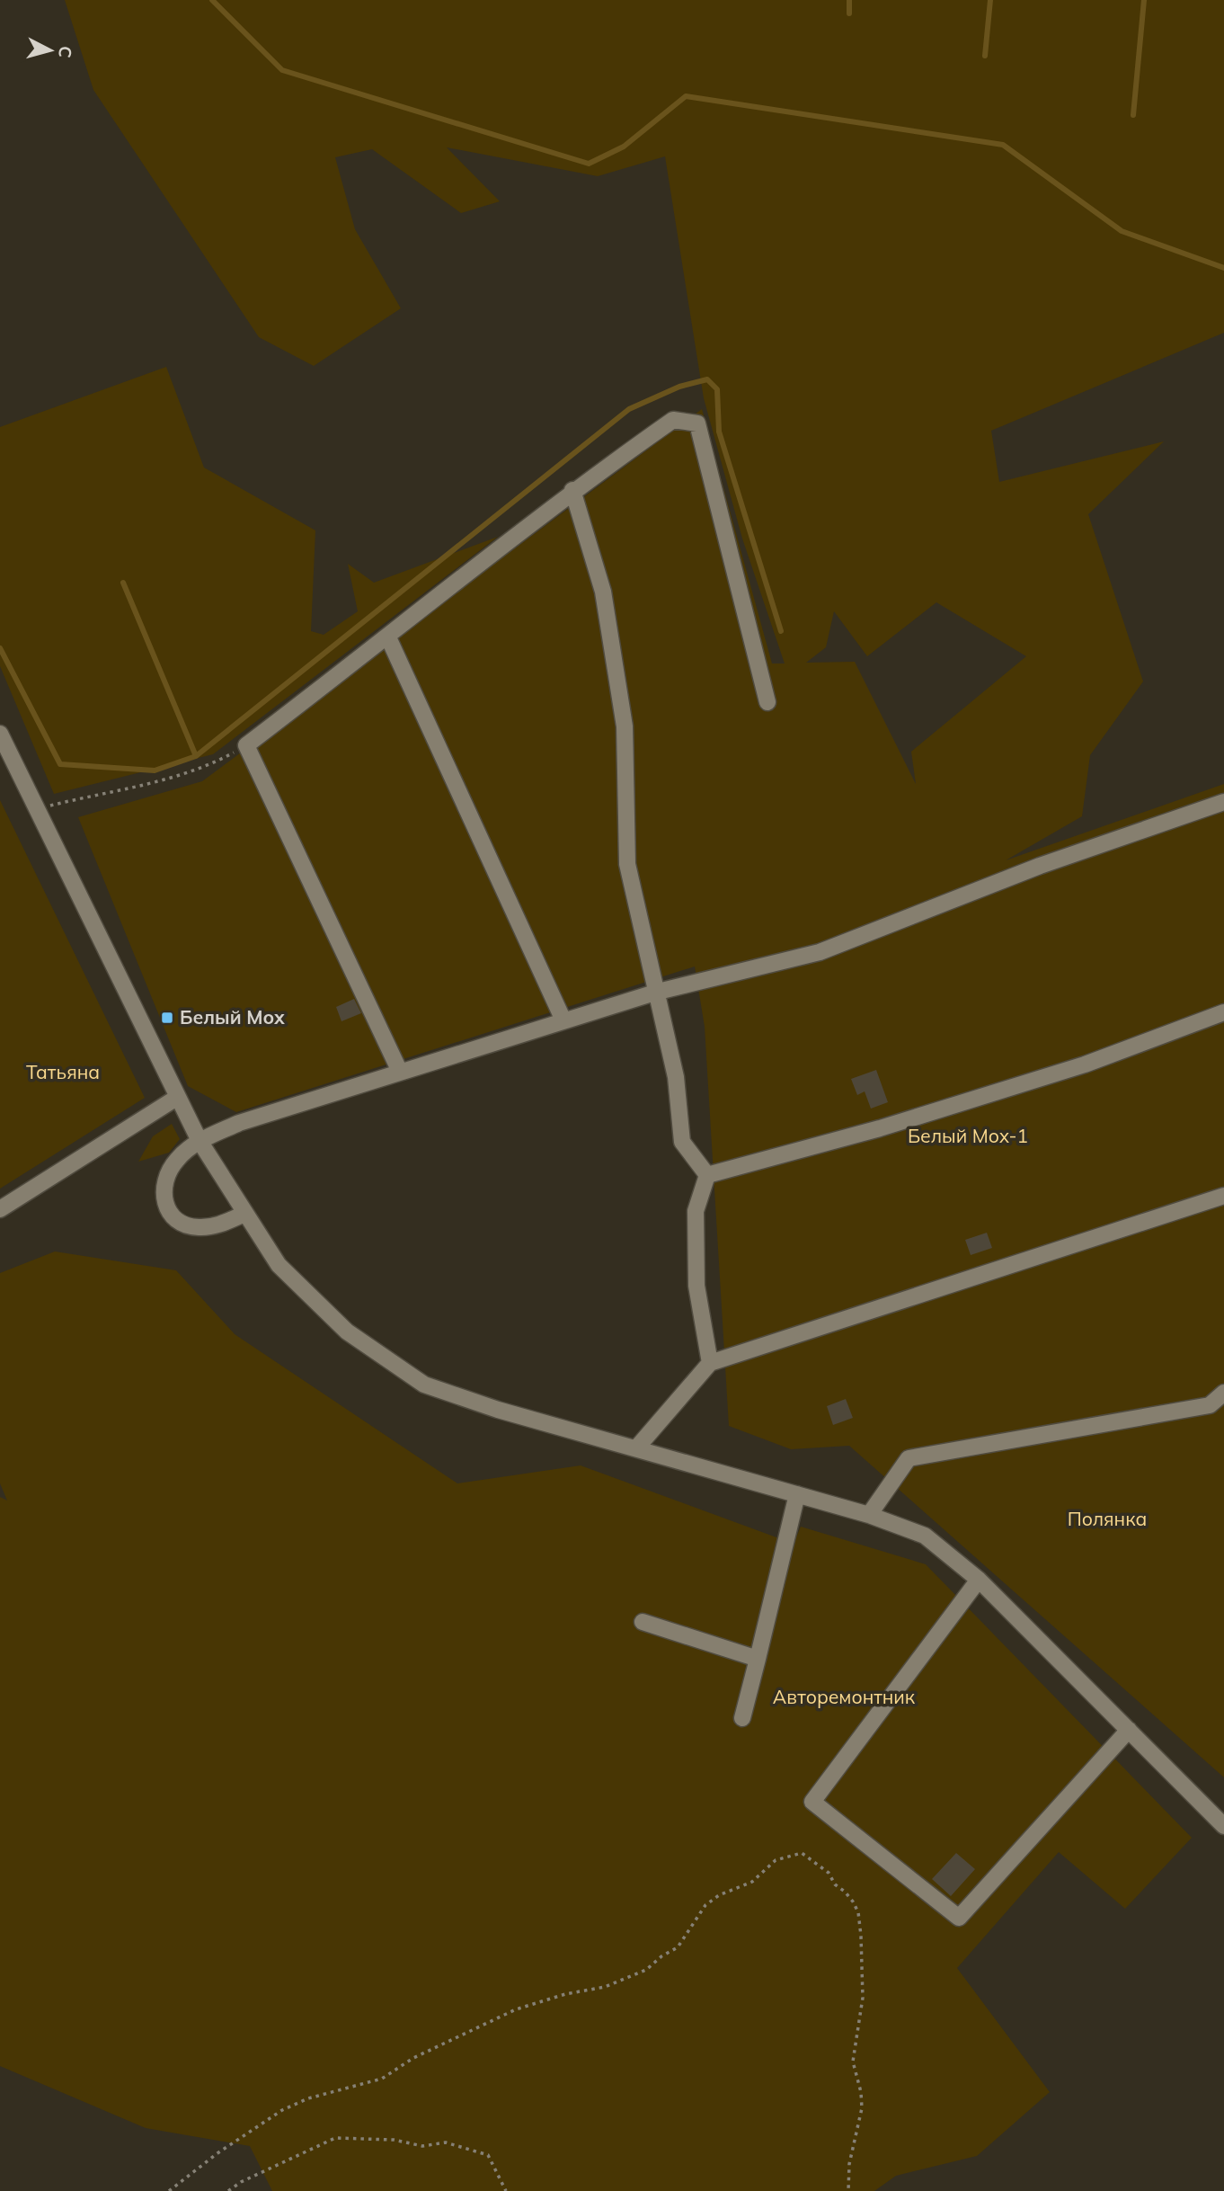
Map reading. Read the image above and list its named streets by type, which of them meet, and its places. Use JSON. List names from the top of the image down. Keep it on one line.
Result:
{"parks":["Татьяна","Белый Мох-1","Полянка","Авторемонтник"],"places":{"transit":["Белый Мох"]},"north":"right"}
